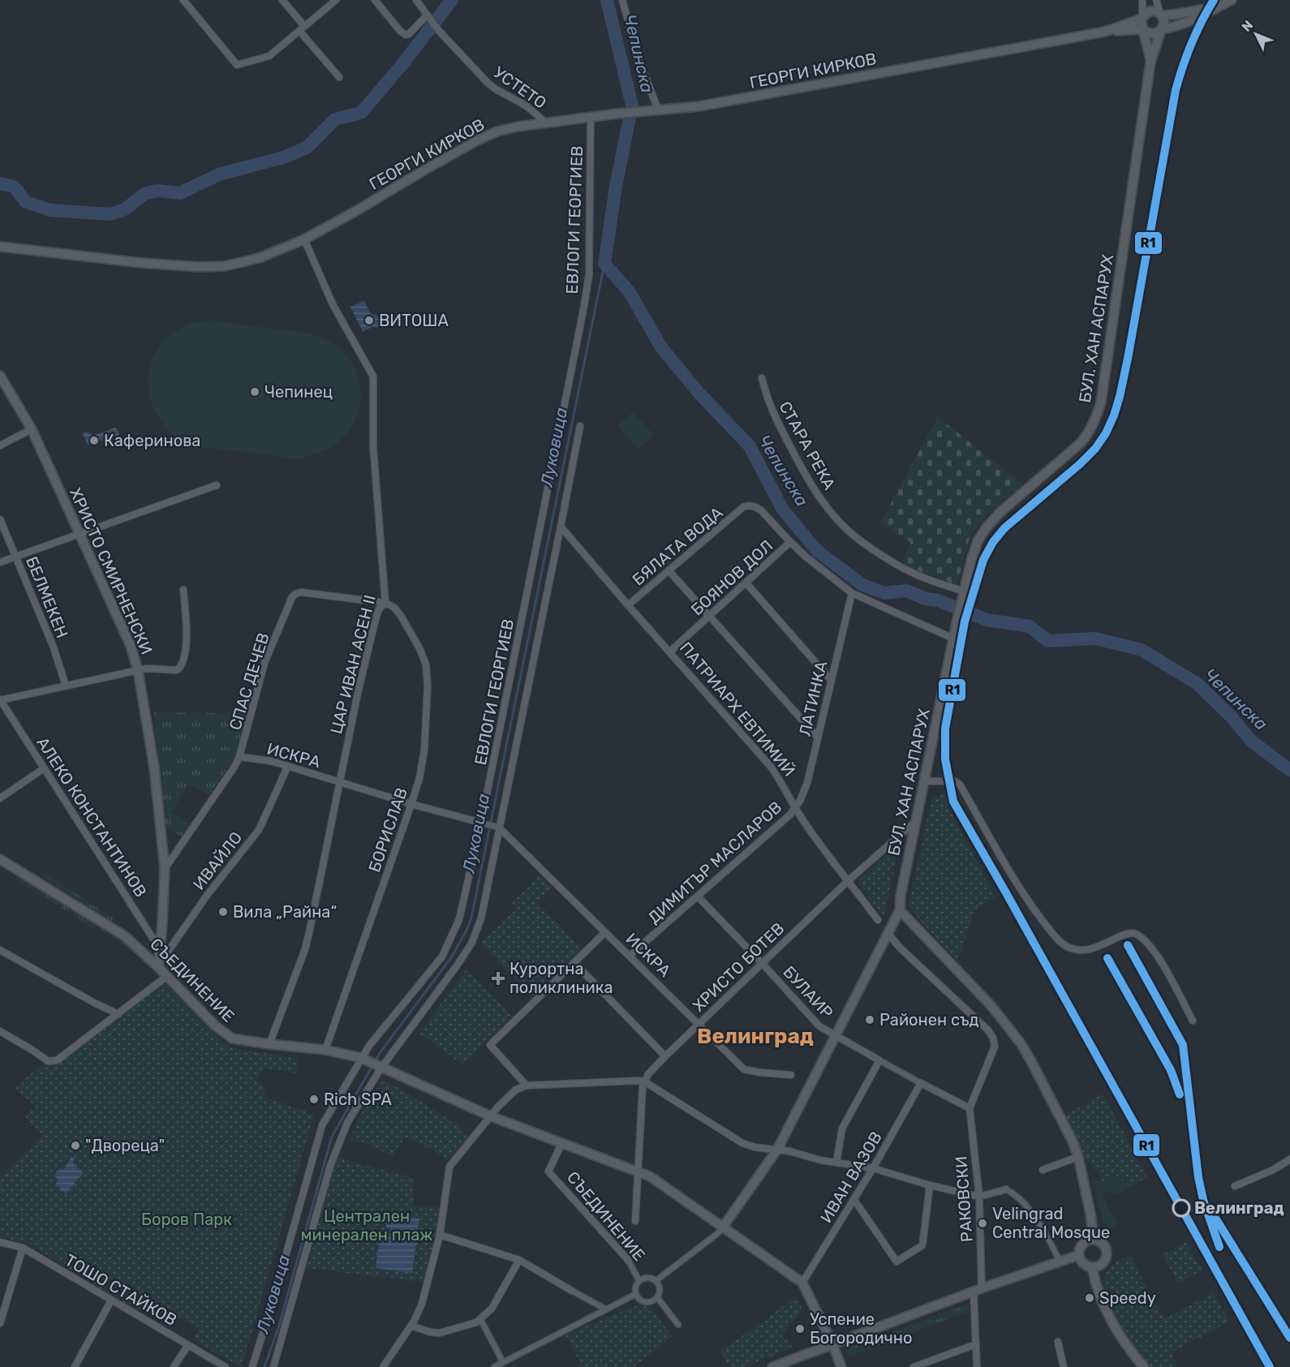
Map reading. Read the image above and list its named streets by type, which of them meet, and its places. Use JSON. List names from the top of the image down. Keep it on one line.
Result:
{"streets":{"main road":["БУЛ. ХАН АСПАРУХ"],"street":["ГЕОРГИ КИРКОВ","УСТЕТО","ЕВЛОГИ ГЕОРГИЕВ","СТАРА РЕКА","БЯЛАТА ВОДА","ХРИСТО СМИРНЕНСКИ","БОЯНОВ ДОЛ","БЕЛМЕКЕН","ЦАР ИВАН АСЕН II","СПАС ДЕЧЕВ","ЛАТИНКА","ПАТРИАРХ ЕВТИМИЙ","ИСКРА","АЛЕКО КОНСТАНТИНОВ","БОРИСЛАВ","ИВАЙЛО","ДИМИТЪР МАСЛАРОВ","ХРИСТО БОТЕВ","СЪЕДИНЕНИЕ","БУЛАИР","ИВАН ВАЗОВ","РАКОВСКИ","ТОШО СТАЙКОВ"]},"crossings":[["ГЕОРГИ КИРКОВ","УСТЕТО"],["ГЕОРГИ КИРКОВ","ЕВЛОГИ ГЕОРГИЕВ"],["ГЕОРГИ КИРКОВ","БУЛ. ХАН АСПАРУХ"],["ГЕОРГИ КИРКОВ","ЦАР ИВАН АСЕН II"],["ЕВЛОГИ ГЕОРГИЕВ","ПАТРИАРХ ЕВТИМИЙ"],["ЕВЛОГИ ГЕОРГИЕВ","ИСКРА"],["ЕВЛОГИ ГЕОРГИЕВ","СЪЕДИНЕНИЕ"],["БУЛ. ХАН АСПАРУХ","СТАРА РЕКА"],["БУЛ. ХАН АСПАРУХ","ХРИСТО БОТЕВ"],["БУЛ. ХАН АСПАРУХ","СЪЕДИНЕНИЕ"],["БУЛ. ХАН АСПАРУХ","БУЛАИР"],["БЯЛАТА ВОДА","БОЯНОВ ДОЛ"],["БЯЛАТА ВОДА","ПАТРИАРХ ЕВТИМИЙ"],["ХРИСТО СМИРНЕНСКИ","СПАС ДЕЧЕВ"],["ХРИСТО СМИРНЕНСКИ","АЛЕКО КОНСТАНТИНОВ"],["ХРИСТО СМИРНЕНСКИ","ИВАЙЛО"],["ХРИСТО СМИРНЕНСКИ","СЪЕДИНЕНИЕ"],["БОЯНОВ ДОЛ","ПАТРИАРХ ЕВТИМИЙ"],["ЦАР ИВАН АСЕН II","СПАС ДЕЧЕВ"],["ЦАР ИВАН АСЕН II","ИСКРА"],["ЦАР ИВАН АСЕН II","БОРИСЛАВ"],["ЦАР ИВАН АСЕН II","СЪЕДИНЕНИЕ"],["СПАС ДЕЧЕВ","ИСКРА"],["СПАС ДЕЧЕВ","БОРИСЛАВ"],["ЛАТИНКА","ПАТРИАРХ ЕВТИМИЙ"],["ЛАТИНКА","ДИМИТЪР МАСЛАРОВ"],["ПАТРИАРХ ЕВТИМИЙ","ДИМИТЪР МАСЛАРОВ"],["ПАТРИАРХ ЕВТИМИЙ","ХРИСТО БОТЕВ"],["ИСКРА","БОРИСЛАВ"],["ИСКРА","ИВАЙЛО"],["ИСКРА","ДИМИТЪР МАСЛАРОВ"],["ИСКРА","ХРИСТО БОТЕВ"],["БОРИСЛАВ","СЪЕДИНЕНИЕ"],["ИВАЙЛО","СЪЕДИНЕНИЕ"],["ДИМИТЪР МАСЛАРОВ","БУЛАИР"],["ХРИСТО БОТЕВ","БУЛАИР"],["СЪЕДИНЕНИЕ","ИВАН ВАЗОВ"],["БУЛАИР","ИВАН ВАЗОВ"],["БУЛАИР","РАКОВСКИ"]],"districts":["Велинград"],"water":["Чепинска","Луковица"],"parks":["Централен минерален плаж","Боров Парк"],"places":{"other":["ВИТОША","Чепинец","Каферинова","Вила „Райна“","Районен съд","Rich SPA","\"Двореца\"","Велинград","Velingrad Central Mosque","Speedy","Успение Богородично"],"health":["Курортна поликлиника"]},"lines":["transit line R1"],"north":"top left"}
